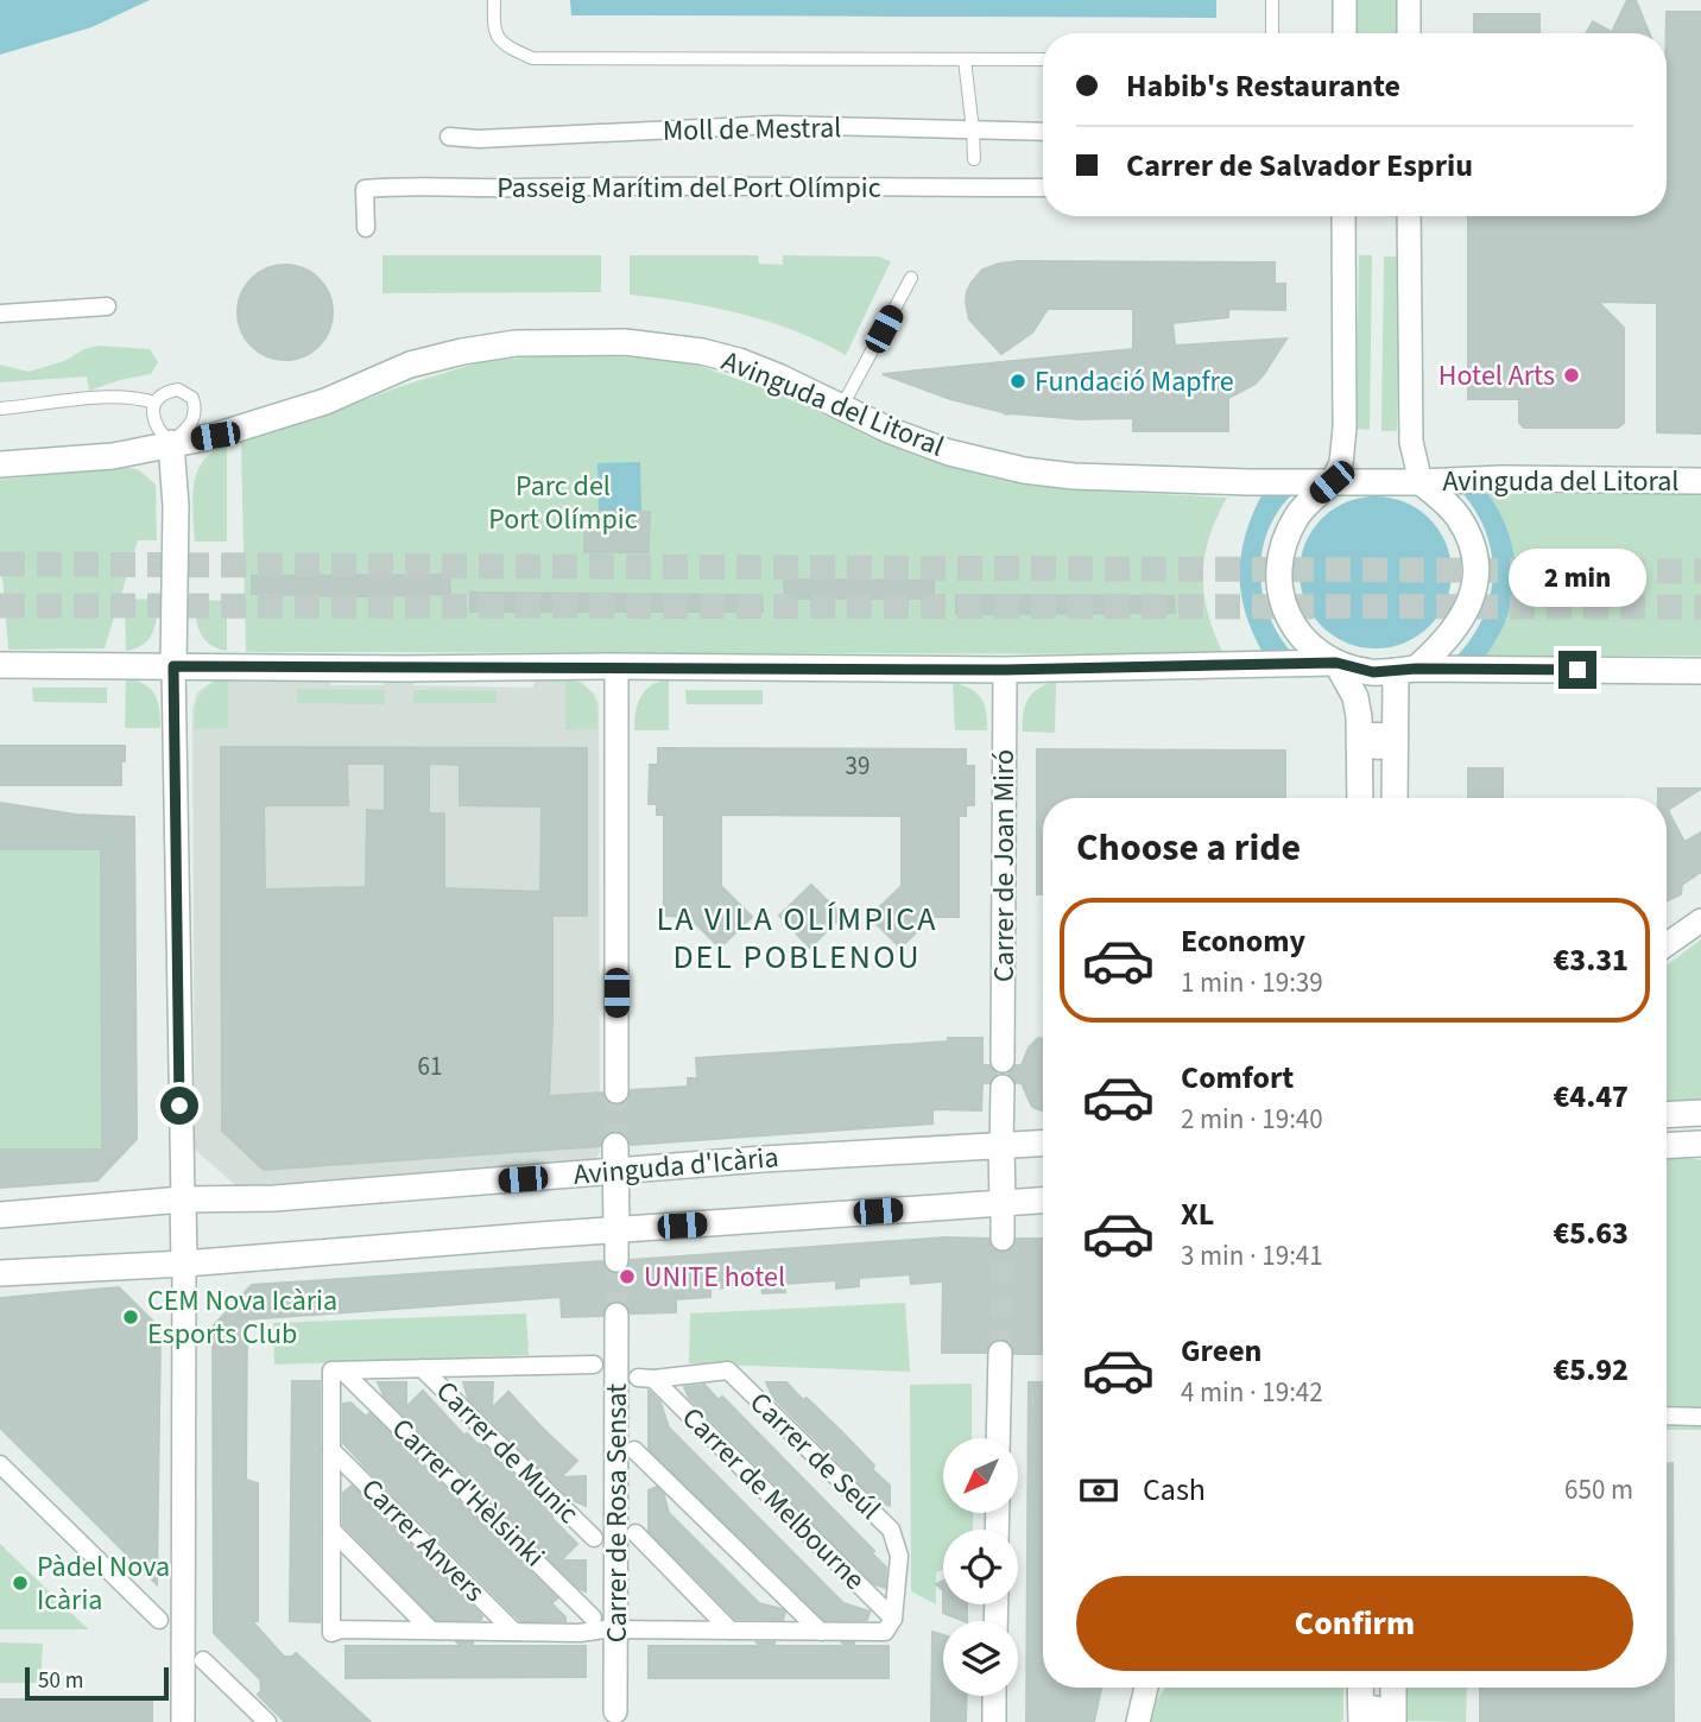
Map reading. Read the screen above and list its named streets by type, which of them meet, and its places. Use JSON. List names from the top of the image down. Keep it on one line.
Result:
{"streets":{"main road":["Avinguda del Litoral","Avinguda d'Icària"],"street":["Moll de Mestral","Passeig Marítim del Port Olímpic","Carrer de Joan Miró","Carrer de Munic","Carrer de Seúl","Carrer d'Hèlsinki","Carrer de Melbourne","Carrer de Rosa Sensat","Carrer Anvers"]},"crossings":[["Carrer de Seúl","Carrer de Melbourne"]],"districts":["LA VILA OLÍMPICA DEL POBLENOU"],"parks":["Parc del Port Olímpic"],"places":["Hotel Arts","Fundació Mapfre","UNITE hotel","CEM Nova Icària Esports Club","Pàdel Nova Icària"],"house_numbers":["39","61"],"scale_bar":"50 m","north":"bottom left","page":{"banner":["Habib's Restaurante","Carrer de Salvador Espriu"],"bubble":"2 min","heading":"Choose a ride","list":[{"name":"Economy","note":"1 min · 19:39","value":"€3.31"},{"name":"Comfort","note":"2 min · 19:40","value":"€4.47"},{"name":"XL","note":"3 min · 19:41","value":"€5.63"},{"name":"Green","note":"4 min · 19:42","value":"€5.92"}],"pay":["Cash","650 m"],"buttons":"Confirm","scale":"50 m"}}
